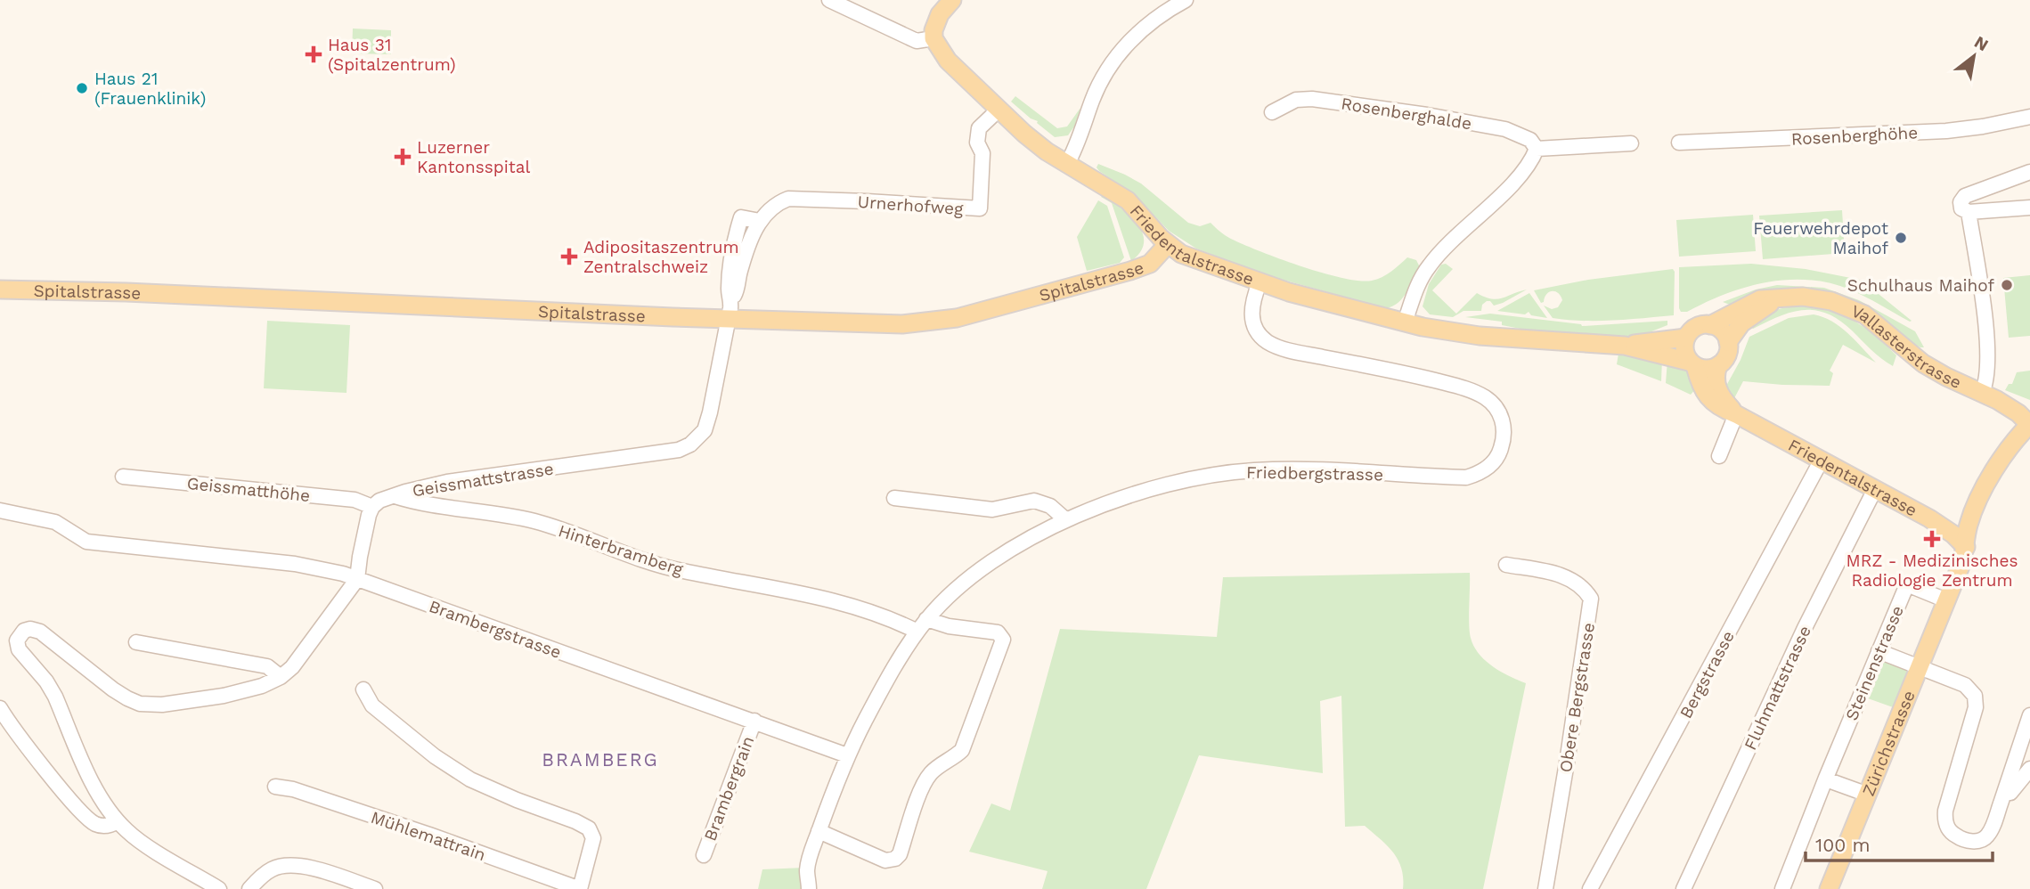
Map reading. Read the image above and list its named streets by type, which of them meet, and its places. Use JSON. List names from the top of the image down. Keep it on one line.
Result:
{"streets":{"main road":["Friedentalstrasse","Spitalstrasse","Vallasterstrasse","Zürichstrasse"],"street":["Rosenberghalde","Rosenberghöhe","Urnerhofweg","Friedbergstrasse","Geissmattstrasse","Geissmatthöhe","Hinterbramberg","Brambergstrasse","Steinenstrasse","Bergstrasse","Fluhmattstrasse","Obere Bergstrasse","Brambergrain","Mühlemattrain"]},"crossings":[["Urnerhofweg","Friedentalstrasse"],["Urnerhofweg","Spitalstrasse"],["Urnerhofweg","Geissmattstrasse"],["Friedentalstrasse","Spitalstrasse"],["Friedentalstrasse","Vallasterstrasse"],["Friedentalstrasse","Friedbergstrasse"],["Friedentalstrasse","Bergstrasse"],["Friedentalstrasse","Fluhmattstrasse"],["Friedentalstrasse","Zürichstrasse"],["Spitalstrasse","Geissmattstrasse"],["Vallasterstrasse","Zürichstrasse"],["Friedbergstrasse","Hinterbramberg"],["Friedbergstrasse","Brambergstrasse"],["Geissmattstrasse","Geissmatthöhe"],["Geissmattstrasse","Hinterbramberg"],["Brambergstrasse","Brambergrain"],["Steinenstrasse","Zürichstrasse"]],"districts":["BRAMBERG"],"places":{"health":["Haus 31 (Spitalzentrum)","Luzerner Kantonsspital","Adipositaszentrum Zentralschweiz","MRZ - Medizinisches Radiologie Zentrum"],"other":["Haus 21 (Frauenklinik)","Feuerwehrdepot Maihof","Schulhaus Maihof"]},"scale_bar":"100 m","north":"top right"}
